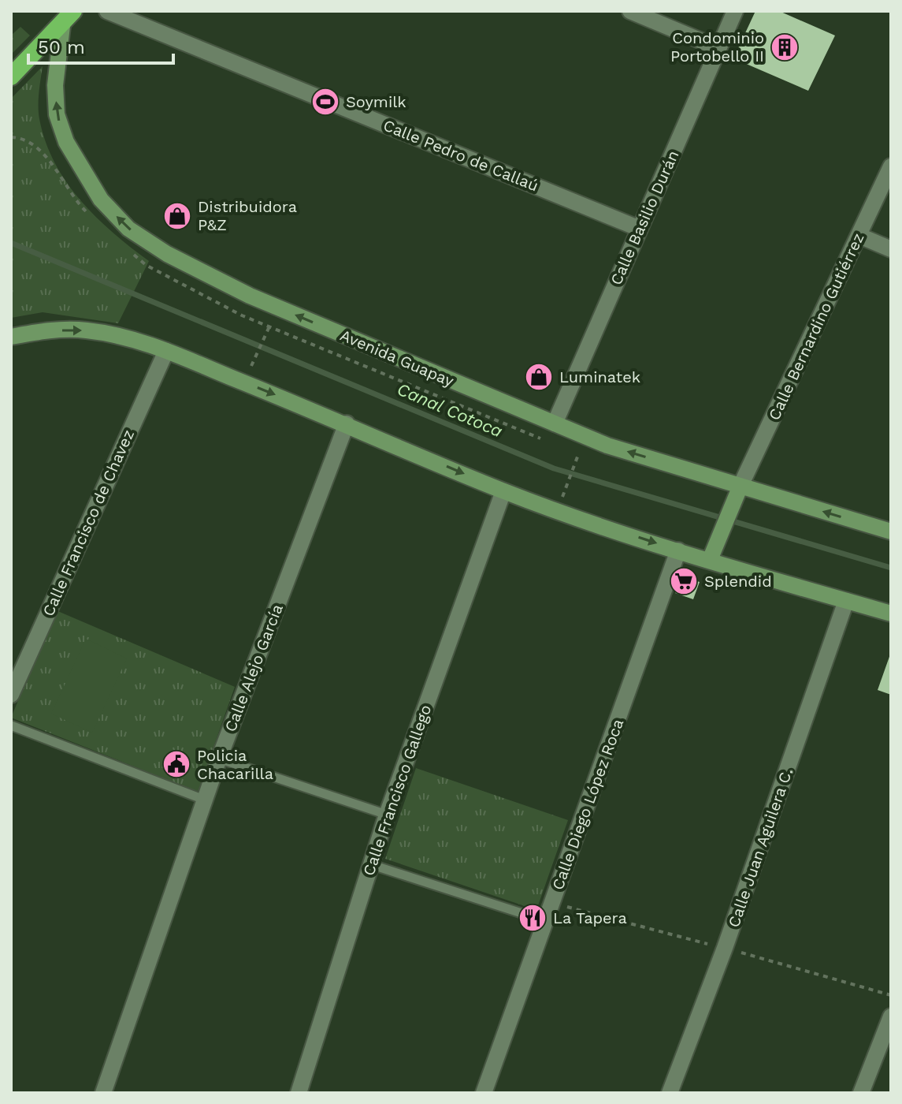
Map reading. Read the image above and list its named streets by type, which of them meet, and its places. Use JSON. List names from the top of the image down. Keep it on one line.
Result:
{"streets":{"main road":["Avenida Guapay"],"street":["Calle Pedro de Callaú","Calle Basilio Durán","Calle Bernardino Gutiérrez","Calle Francisco de Chavez","Calle Alejo García","Calle Francisco Gallego","Calle Diego López Roca","Calle Juan Aguilera C."]},"crossings":[["Calle Pedro de Callaú","Calle Basilio Durán"],["Calle Basilio Durán","Avenida Guapay"],["Calle Bernardino Gutiérrez","Avenida Guapay"]],"water":["Canal Cotoca"],"places":{"building":["Condominio Portobello II"],"sports":["Soymilk"],"shop":["Distribuidora P&Z","Luminatek"],"supermarket":["Splendid"],"public building":["Policia Chacarilla"],"restaurant":["La Tapera"]},"scale_bar":"50 m"}
